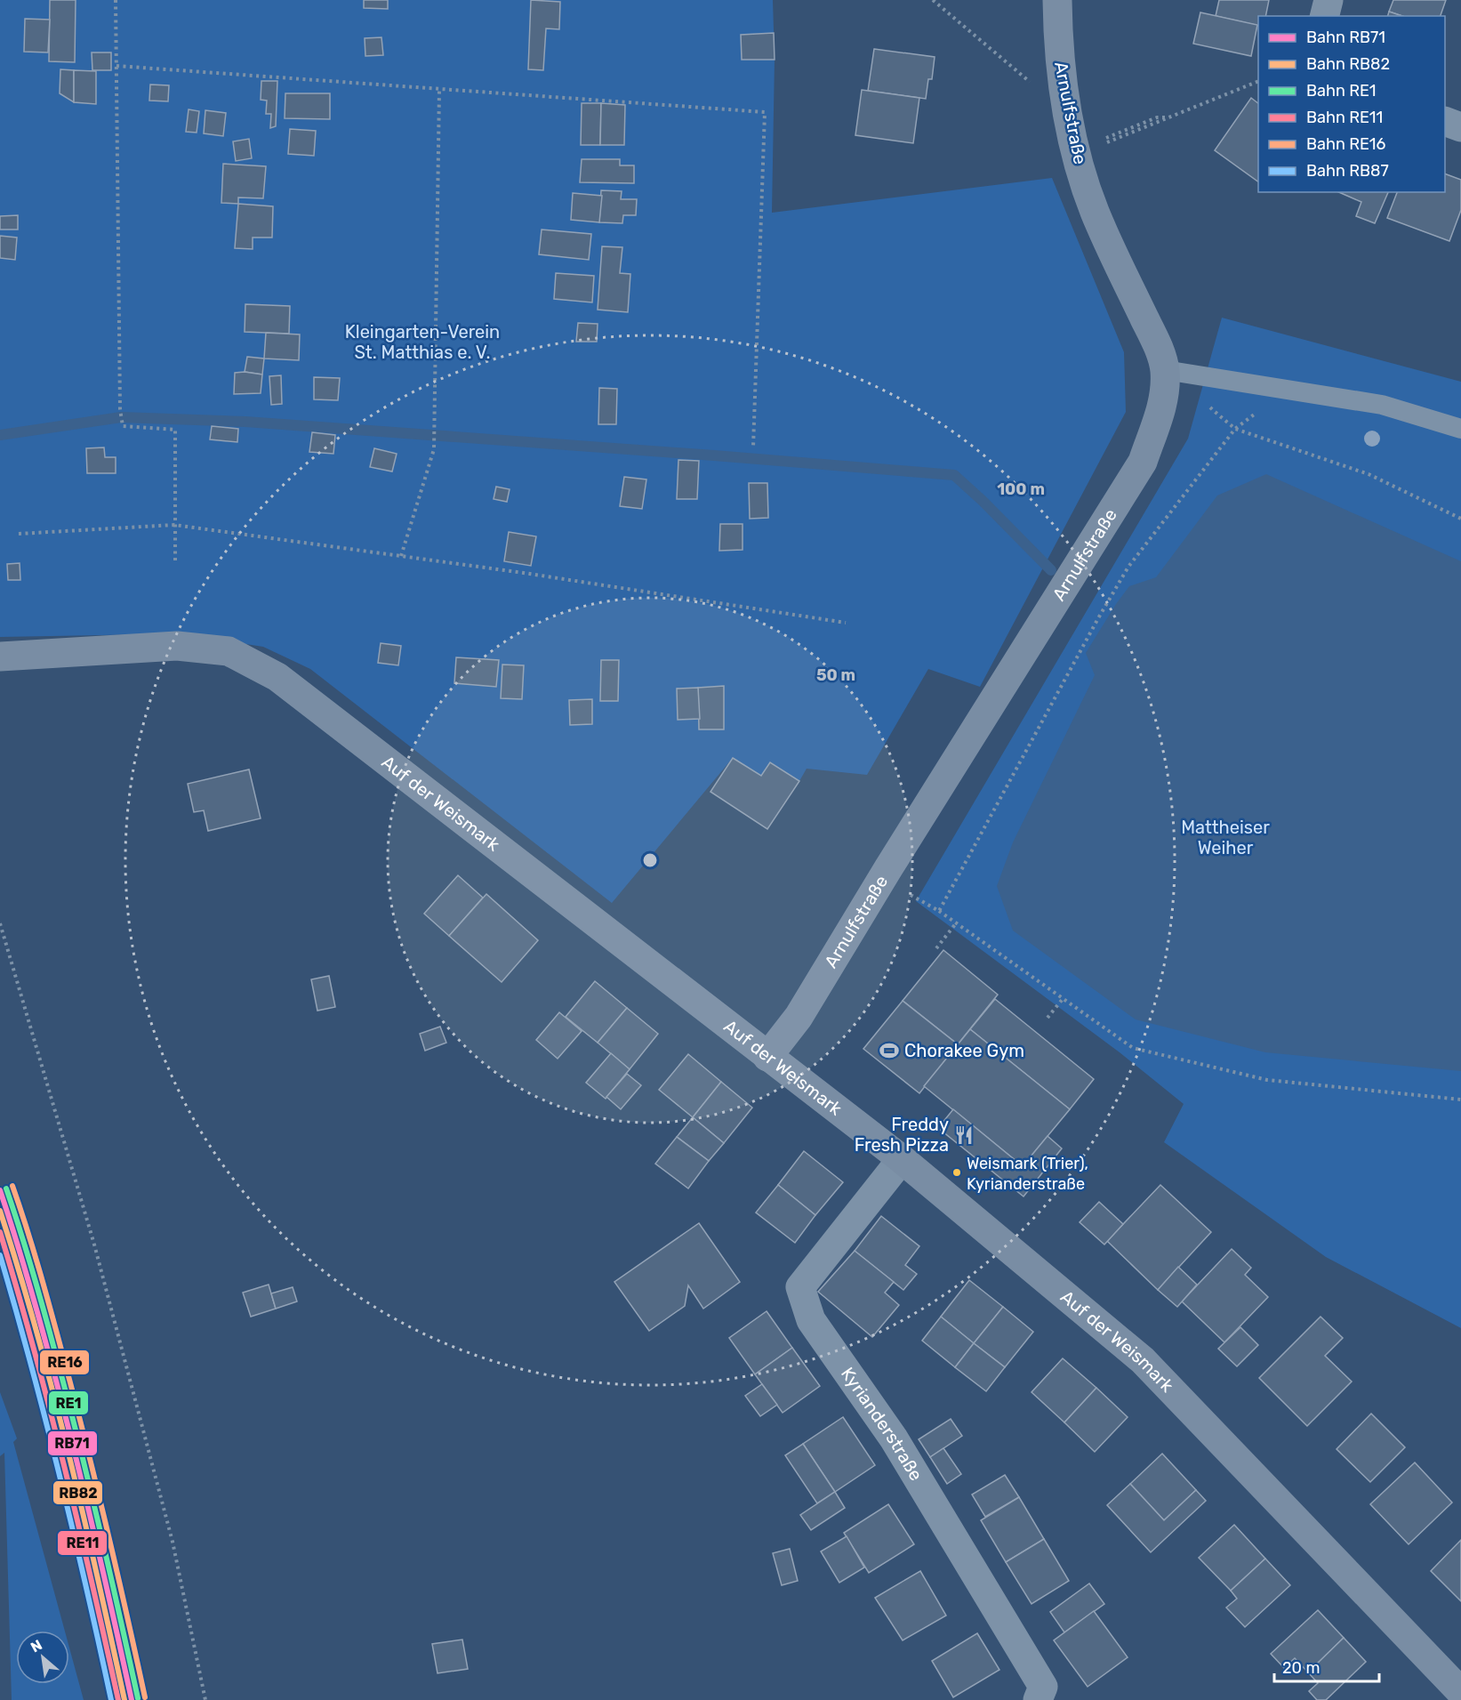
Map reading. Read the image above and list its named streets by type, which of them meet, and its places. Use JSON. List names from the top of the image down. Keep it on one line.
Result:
{"streets":{"street":["Arnulfstraße","Auf der Weismark","Kyrianderstraße"]},"crossings":[["Arnulfstraße","Auf der Weismark"],["Auf der Weismark","Kyrianderstraße"]],"parks":["Kleingarten-Verein St. Matthias e. V.","Mattheiser Weiher"],"places":{"sports":["Chorakee Gym"],"restaurant":["Freddy Fresh Pizza"],"other":["Weismark (Trier), Kyrianderstraße"]},"lines":["rail line RE16","rail line RE1","rail line RB71","rail line RB82","rail line RE11","rail line RB87"],"legend":["Bahn RB71","Bahn RB82","Bahn RE1","Bahn RE11","Bahn RE16","Bahn RB87"],"scale_bar":"20 m","north":"top left","rings":["100 m","50 m"]}
